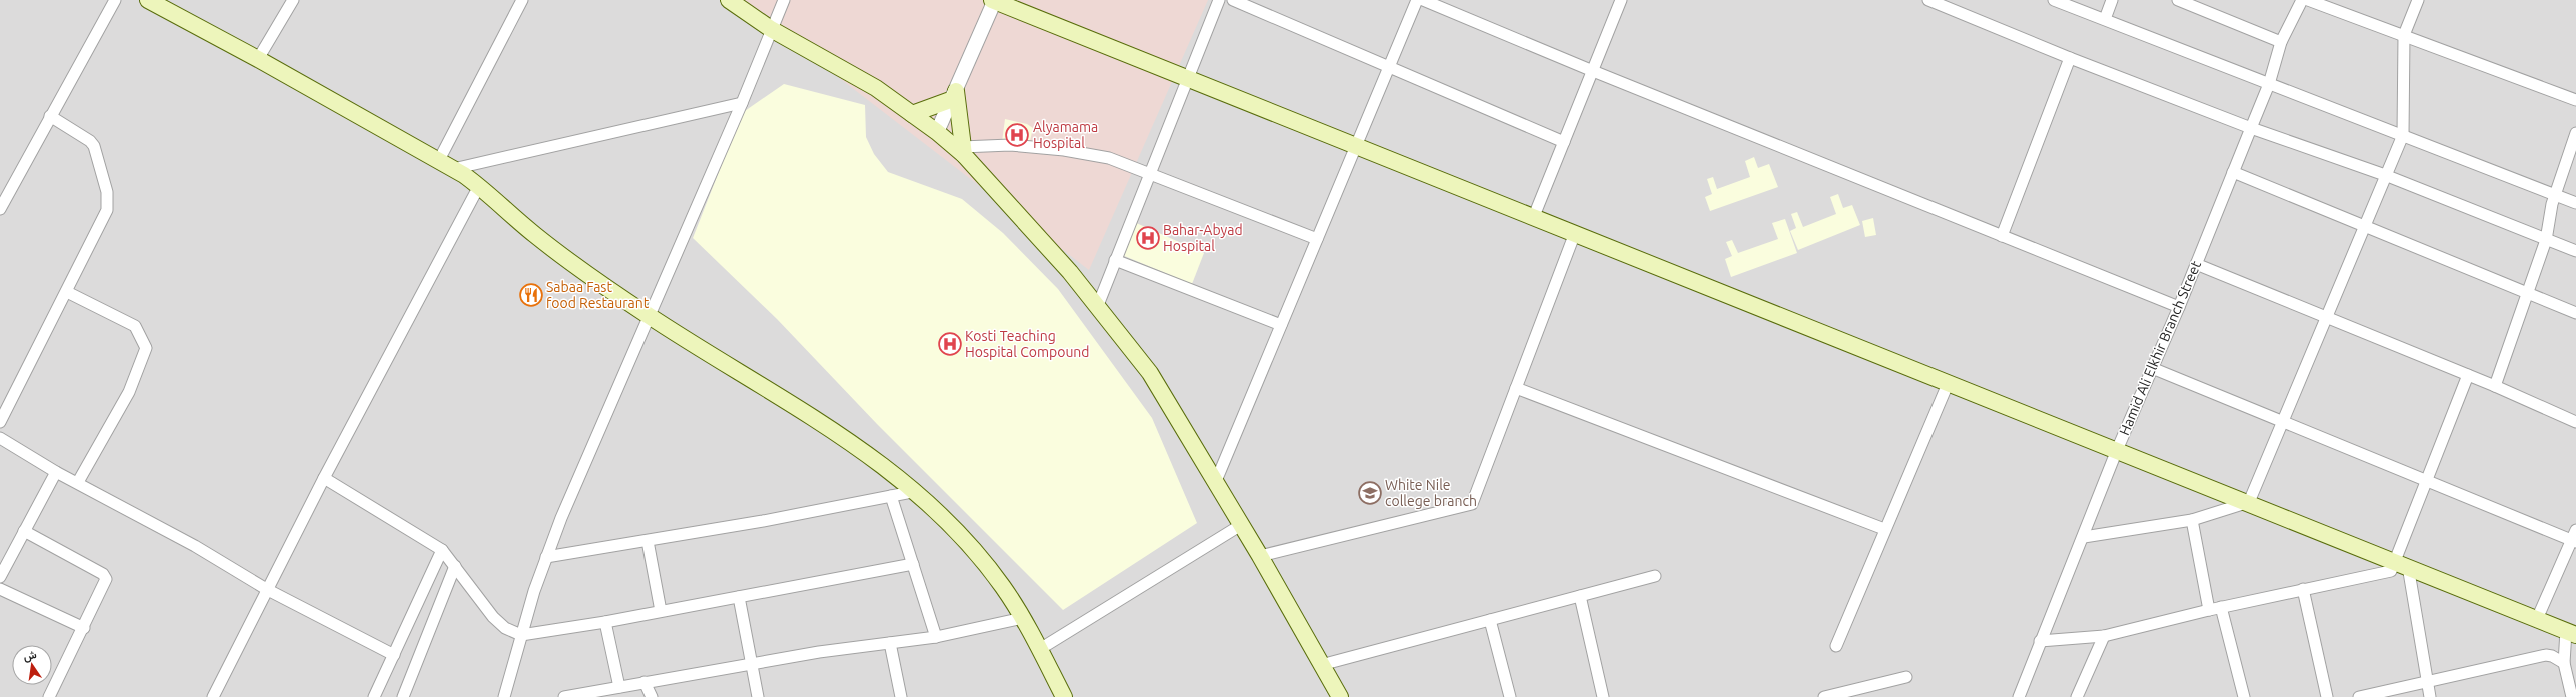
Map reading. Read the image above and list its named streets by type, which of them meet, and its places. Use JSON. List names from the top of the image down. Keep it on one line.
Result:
{"streets":{"street":["Hamid Ali Elkhir Branch Street"]},"places":{"hospital":["Alyamama Hospital","Bahar-Abyad Hospital","Kosti Teaching Hospital Compound"],"restaurant":["Sabaa Fast food Restaurant"],"school or university":["White Nile college branch"]},"north":"top"}
